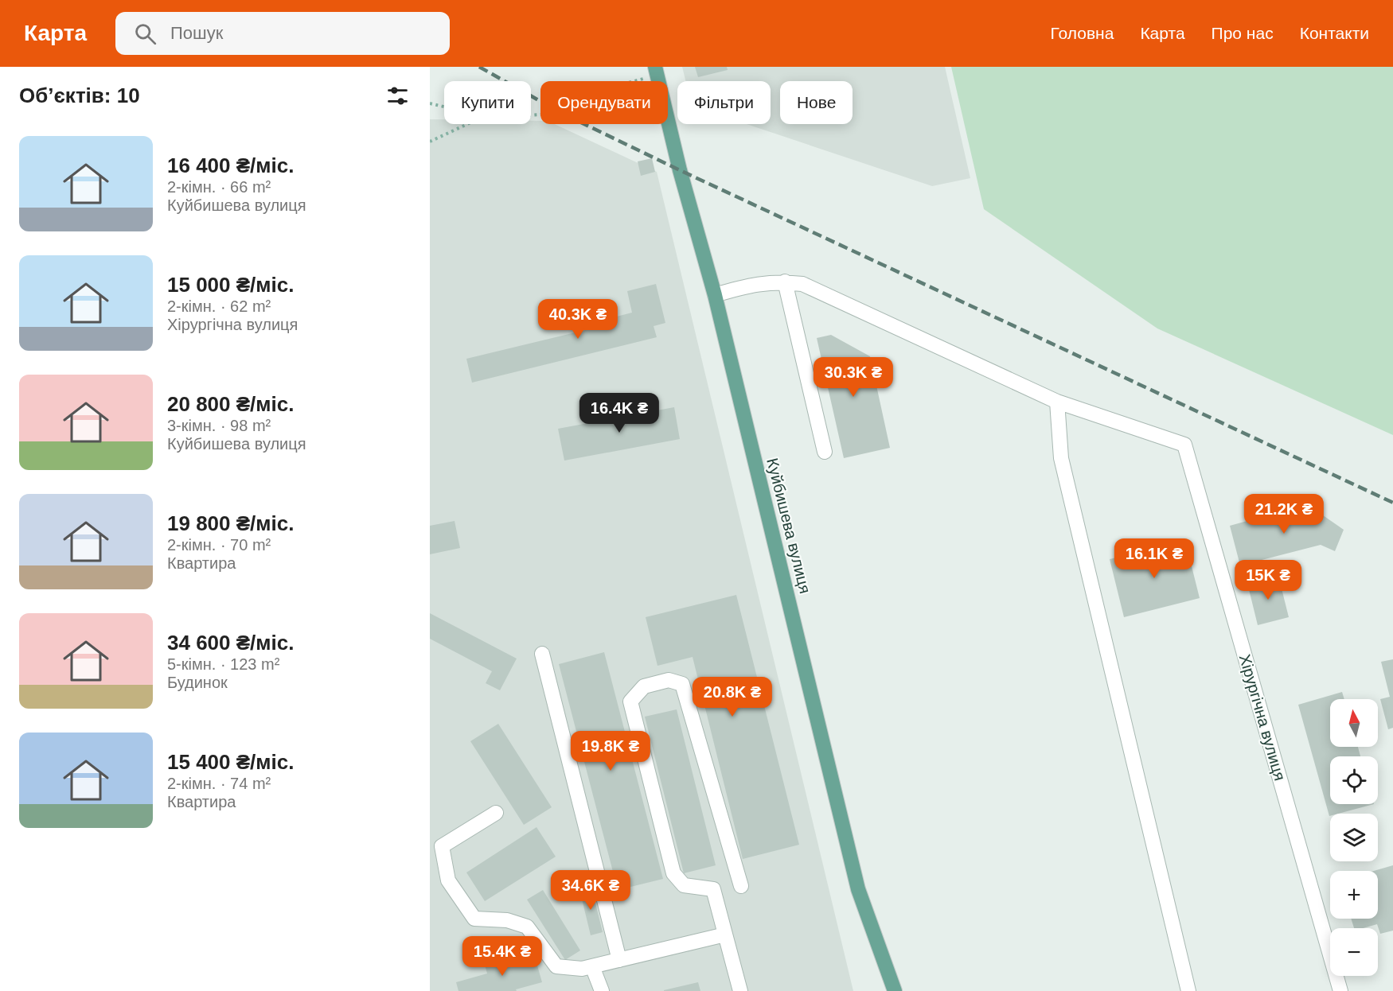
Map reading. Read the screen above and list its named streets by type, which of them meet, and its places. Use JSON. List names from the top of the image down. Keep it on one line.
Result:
{"streets":{"main road":["Куйбишева вулиця"],"street":["Хірургічна вулиця"]},"north":"top","page":{"header":"Карта","search":"Пошук","nav":["Головна","Карта","Про нас","Контакти"],"heading":"Об’єктів: 10","chip":["Купити","Орендувати","Фільтри","Нове"],"list":[{"name":"16 400 ₴/міс.","note":"2-кімн. · 66 m² · Куйбишева вулиця"},{"name":"15 000 ₴/міс.","note":"2-кімн. · 62 m² · Хірургічна вулиця"},{"name":"20 800 ₴/міс.","note":"3-кімн. · 98 m² · Куйбишева вулиця"},{"name":"19 800 ₴/міс.","note":"2-кімн. · 70 m² · Квартира"},{"name":"34 600 ₴/міс.","note":"5-кімн. · 123 m² · Будинок"},{"name":"15 400 ₴/міс.","note":"2-кімн. · 74 m² · Квартира"}],"price":["40.3K ₴","30.3K ₴","16.4K ₴","21.2K ₴","16.1K ₴","15K ₴","20.8K ₴","19.8K ₴","34.6K ₴","15.4K ₴"],"map_buttons":["+","−"]}}
